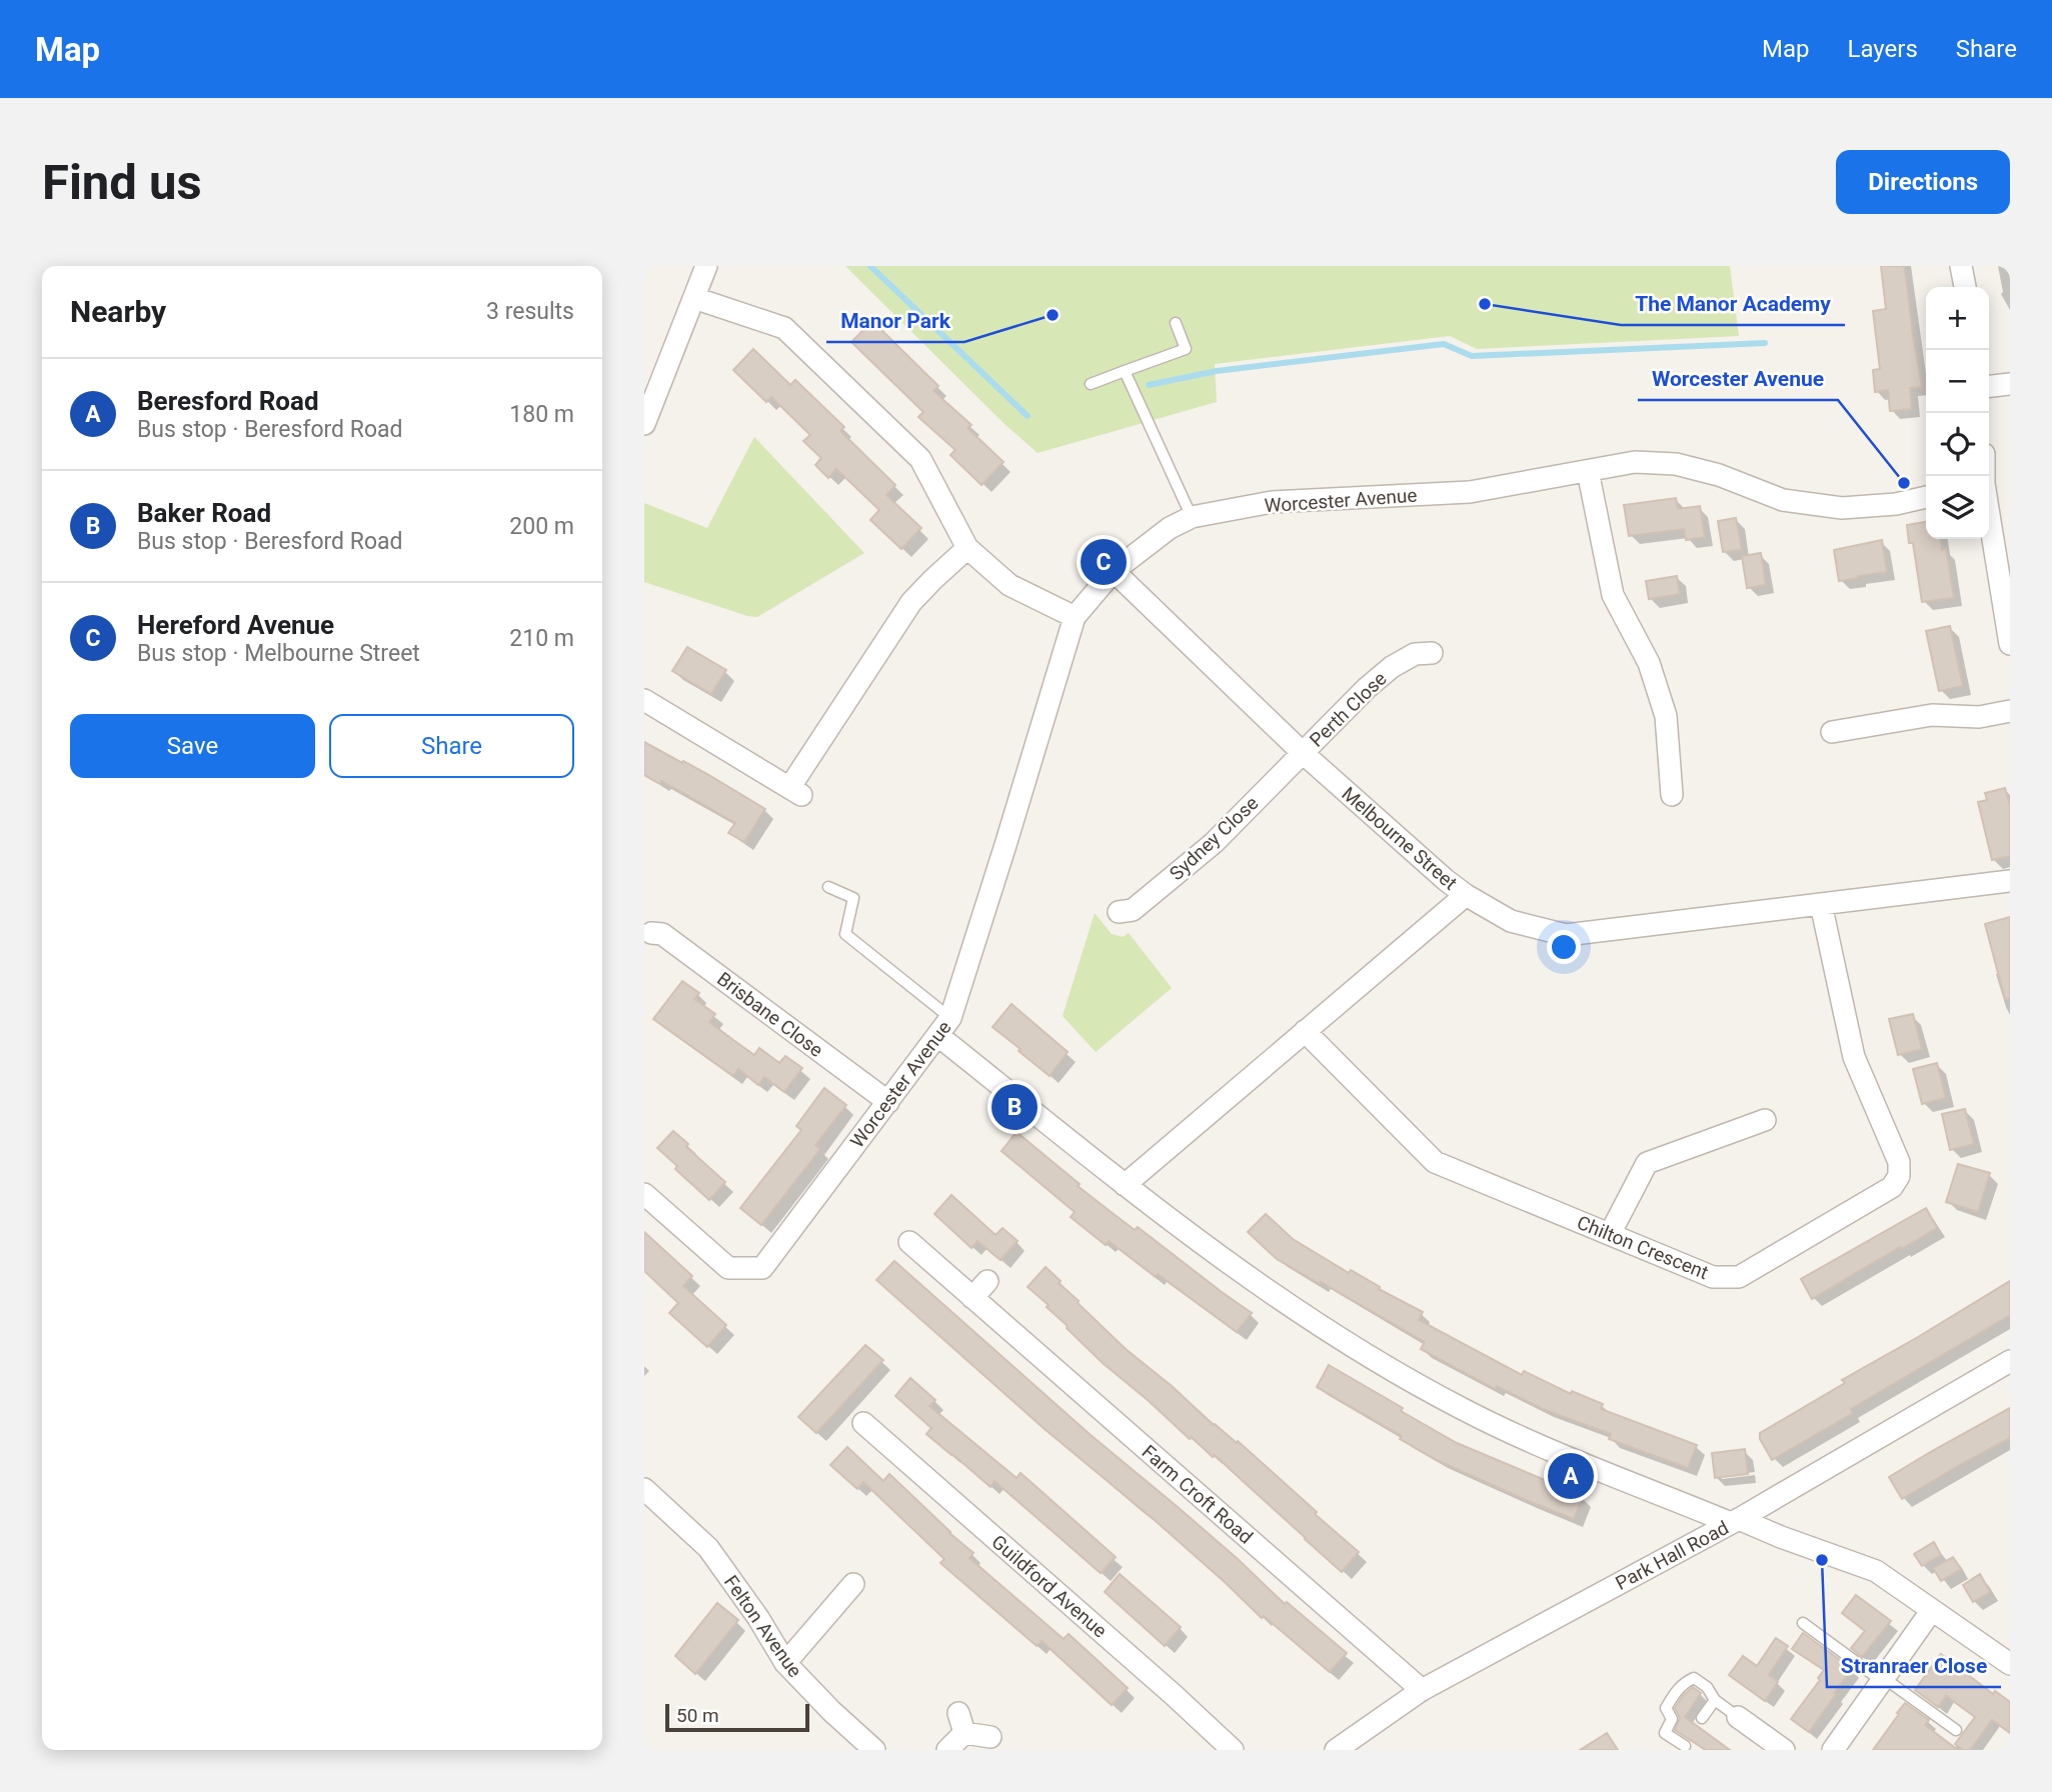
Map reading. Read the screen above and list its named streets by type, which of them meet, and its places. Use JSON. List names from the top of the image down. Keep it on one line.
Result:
{"streets":{"street":["Worcester Avenue","Perth Close","Sydney Close","Melbourne Street","Brisbane Close","Chilton Crescent","Farm Croft Road","Park Hall Road","Guildford Avenue","Felton Avenue"]},"crossings":[["Worcester Avenue","Melbourne Street"],["Worcester Avenue","Brisbane Close"],["Perth Close","Sydney Close"],["Perth Close","Melbourne Street"],["Sydney Close","Melbourne Street"],["Melbourne Street","Chilton Crescent"],["Farm Croft Road","Park Hall Road"]],"places":["The Manor Academy","Manor Park","Worcester Avenue","Stranraer Close"],"scale_bar":"50 m","page":{"header":"Map","nav":["Map","Layers","Share"],"buttons":["Directions",["Save","Share"]],"title":"Find us","heading":["Nearby","3 results"],"map_buttons":["+","−"],"list":[{"mark":"A","name":"Beresford Road","note":"Bus stop · Beresford Road","value":"180 m"},{"mark":"B","name":"Baker Road","note":"Bus stop · Beresford Road","value":"200 m"},{"mark":"C","name":"Hereford Avenue","note":"Bus stop · Melbourne Street","value":"210 m"}],"pins":["C","B","A"],"scale":"50 m"}}
